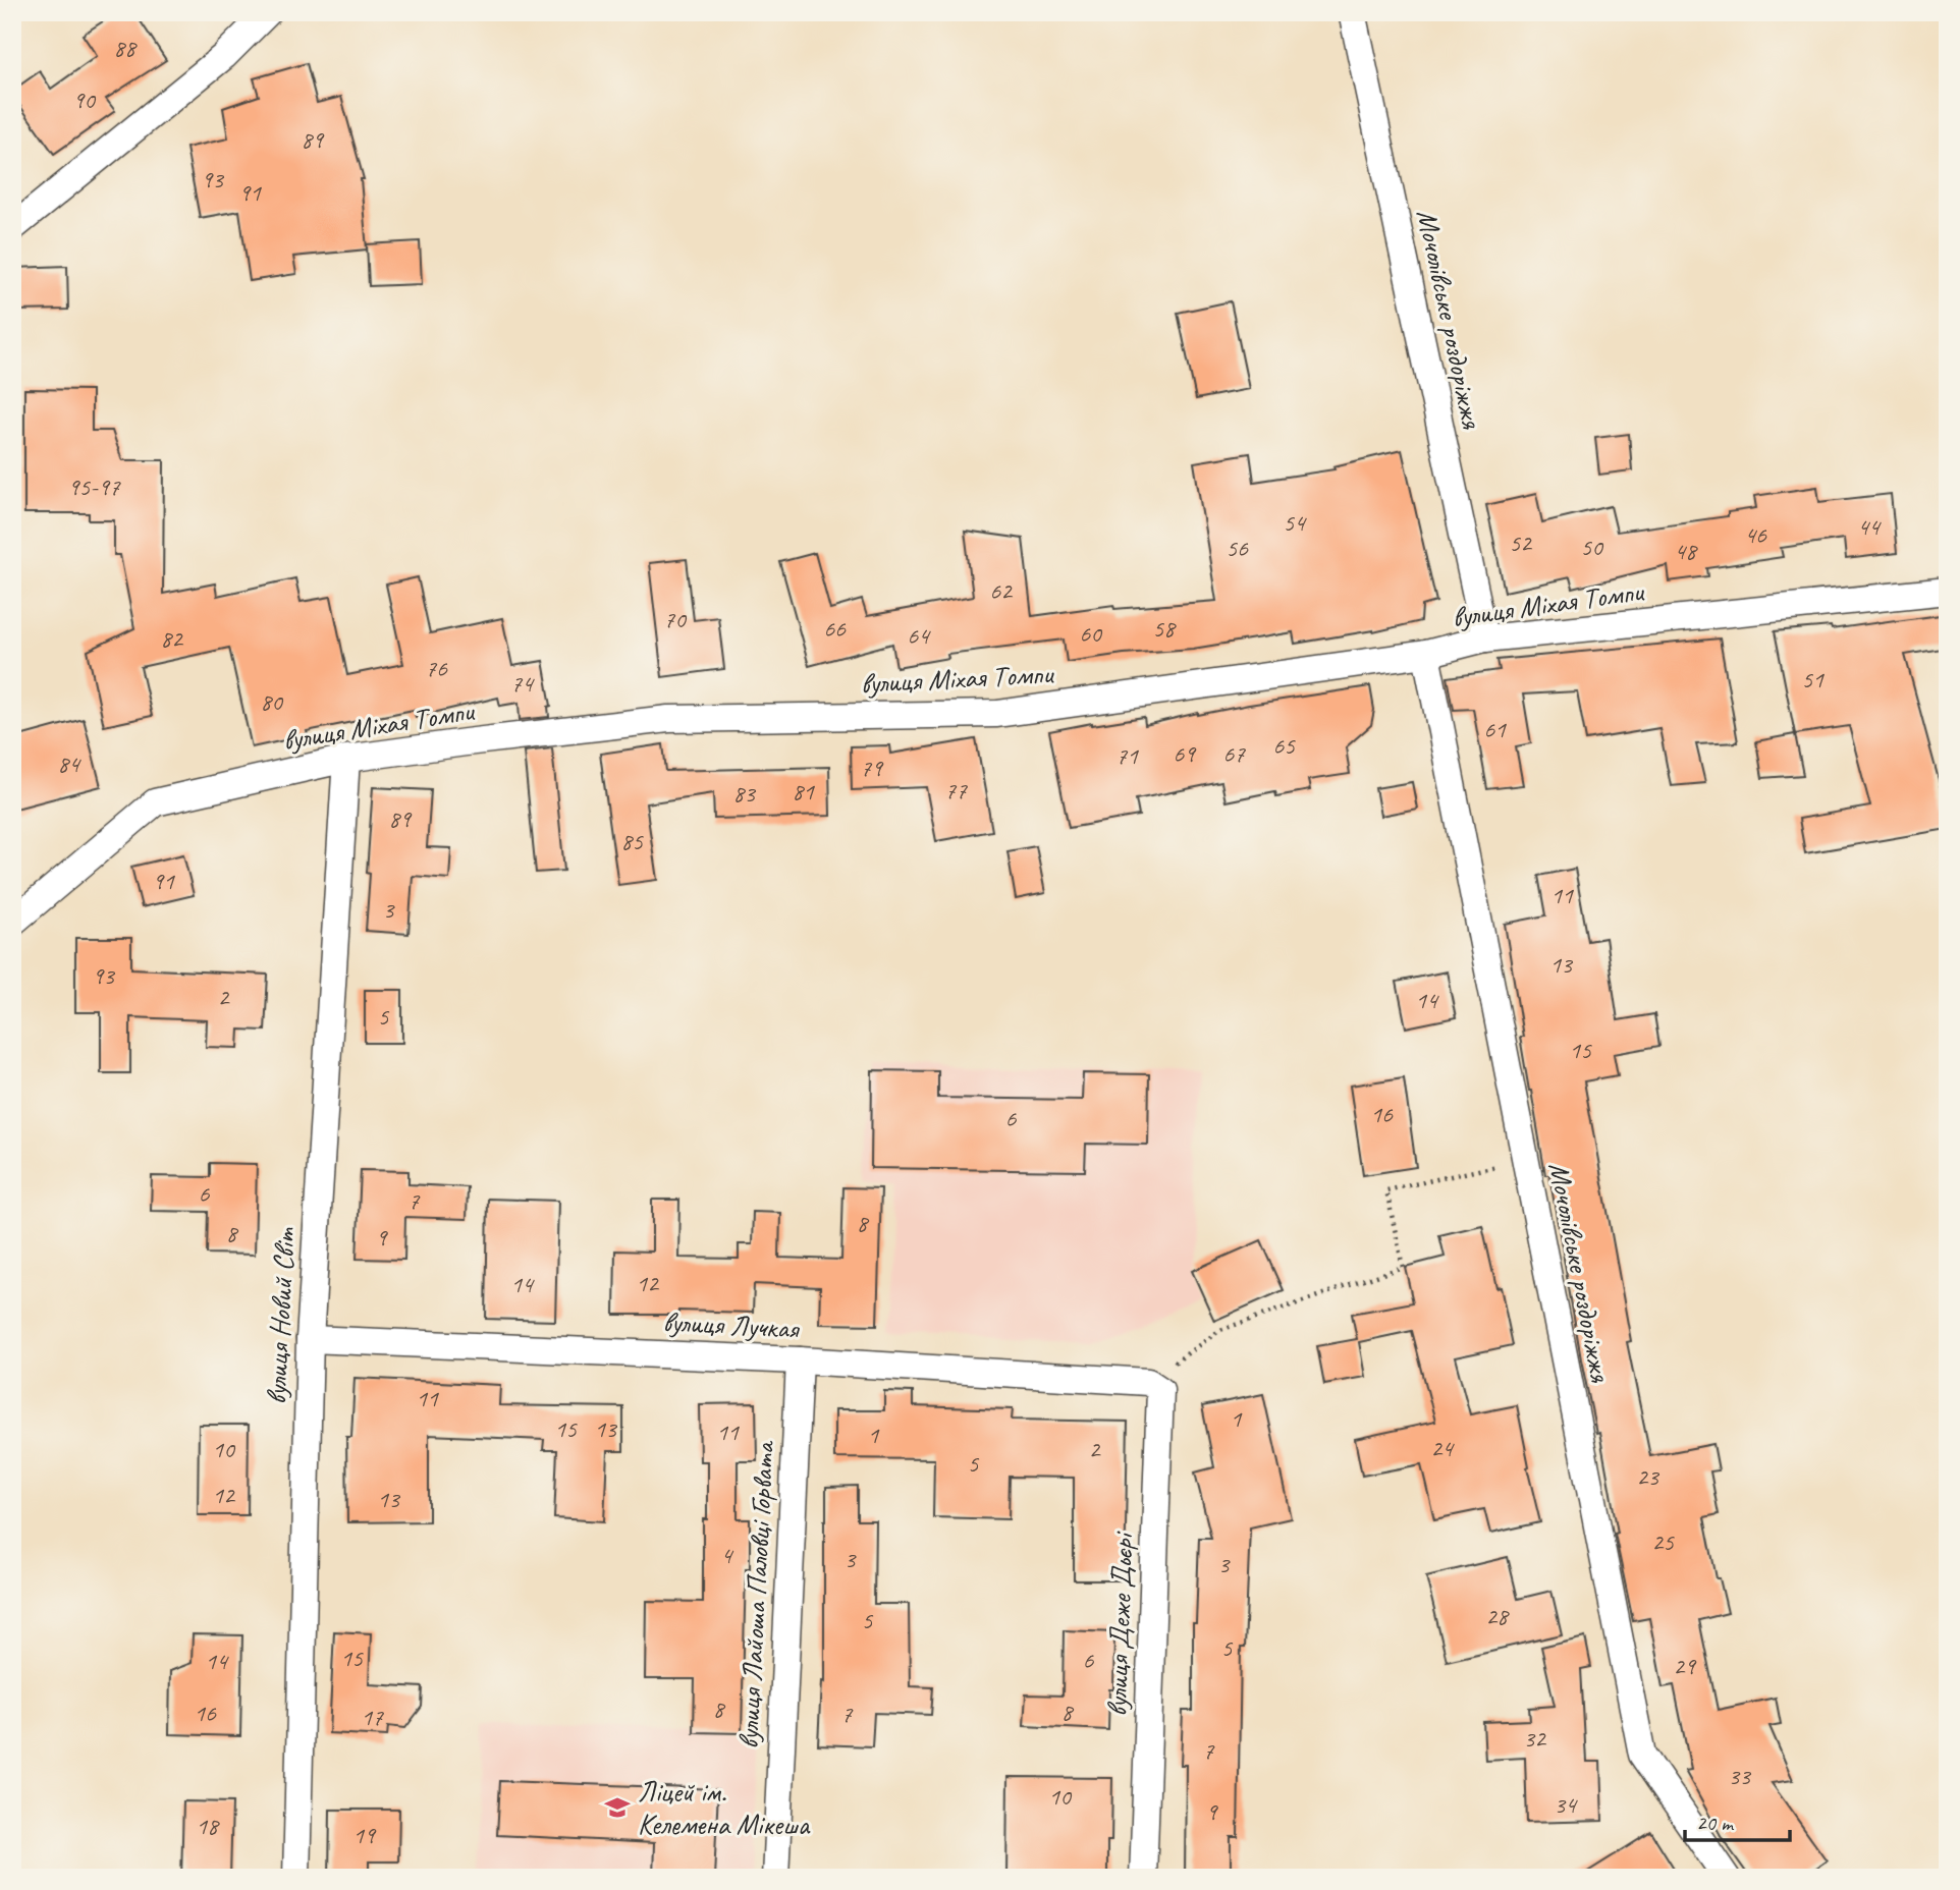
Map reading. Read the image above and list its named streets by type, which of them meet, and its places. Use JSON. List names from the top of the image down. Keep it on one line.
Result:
{"streets":{"street":["Мочолівське роздоріжжя","вулиця Міхая Томпи","вулиця Новий Світ","вулиця Лучкая","вулиця Лайоша Паловці Горвата","вулиця Деже Дьєрі"]},"crossings":[["Мочолівське роздоріжжя","вулиця Міхая Томпи"],["вулиця Міхая Томпи","вулиця Новий Світ"],["вулиця Новий Світ","вулиця Лучкая"],["вулиця Лучкая","вулиця Лайоша Паловці Горвата"],["вулиця Лучкая","вулиця Деже Дьєрі"]],"places":{"school or university":["Ліцей ім. Келемена Мікеша"]},"house_numbers":["88","90","89","93","91","95-97","54","44","46","52","50","56","48","62","70","66","58","60","64","82","76","51","74","80","61","65","69","67","71","84","79","77","81","83","89","85","91","11","3","13","93","2","14","5","15","16","6","6","7","8","8","9","12","14","11","1","15","13","11","1","24","10","2","5","23","12","13","25","4","3","3","28","5","5","15","6","14","29","8","8","16","7","17","32","7","33","10","34","9","18","19"],"scale_bar":"20 m"}
